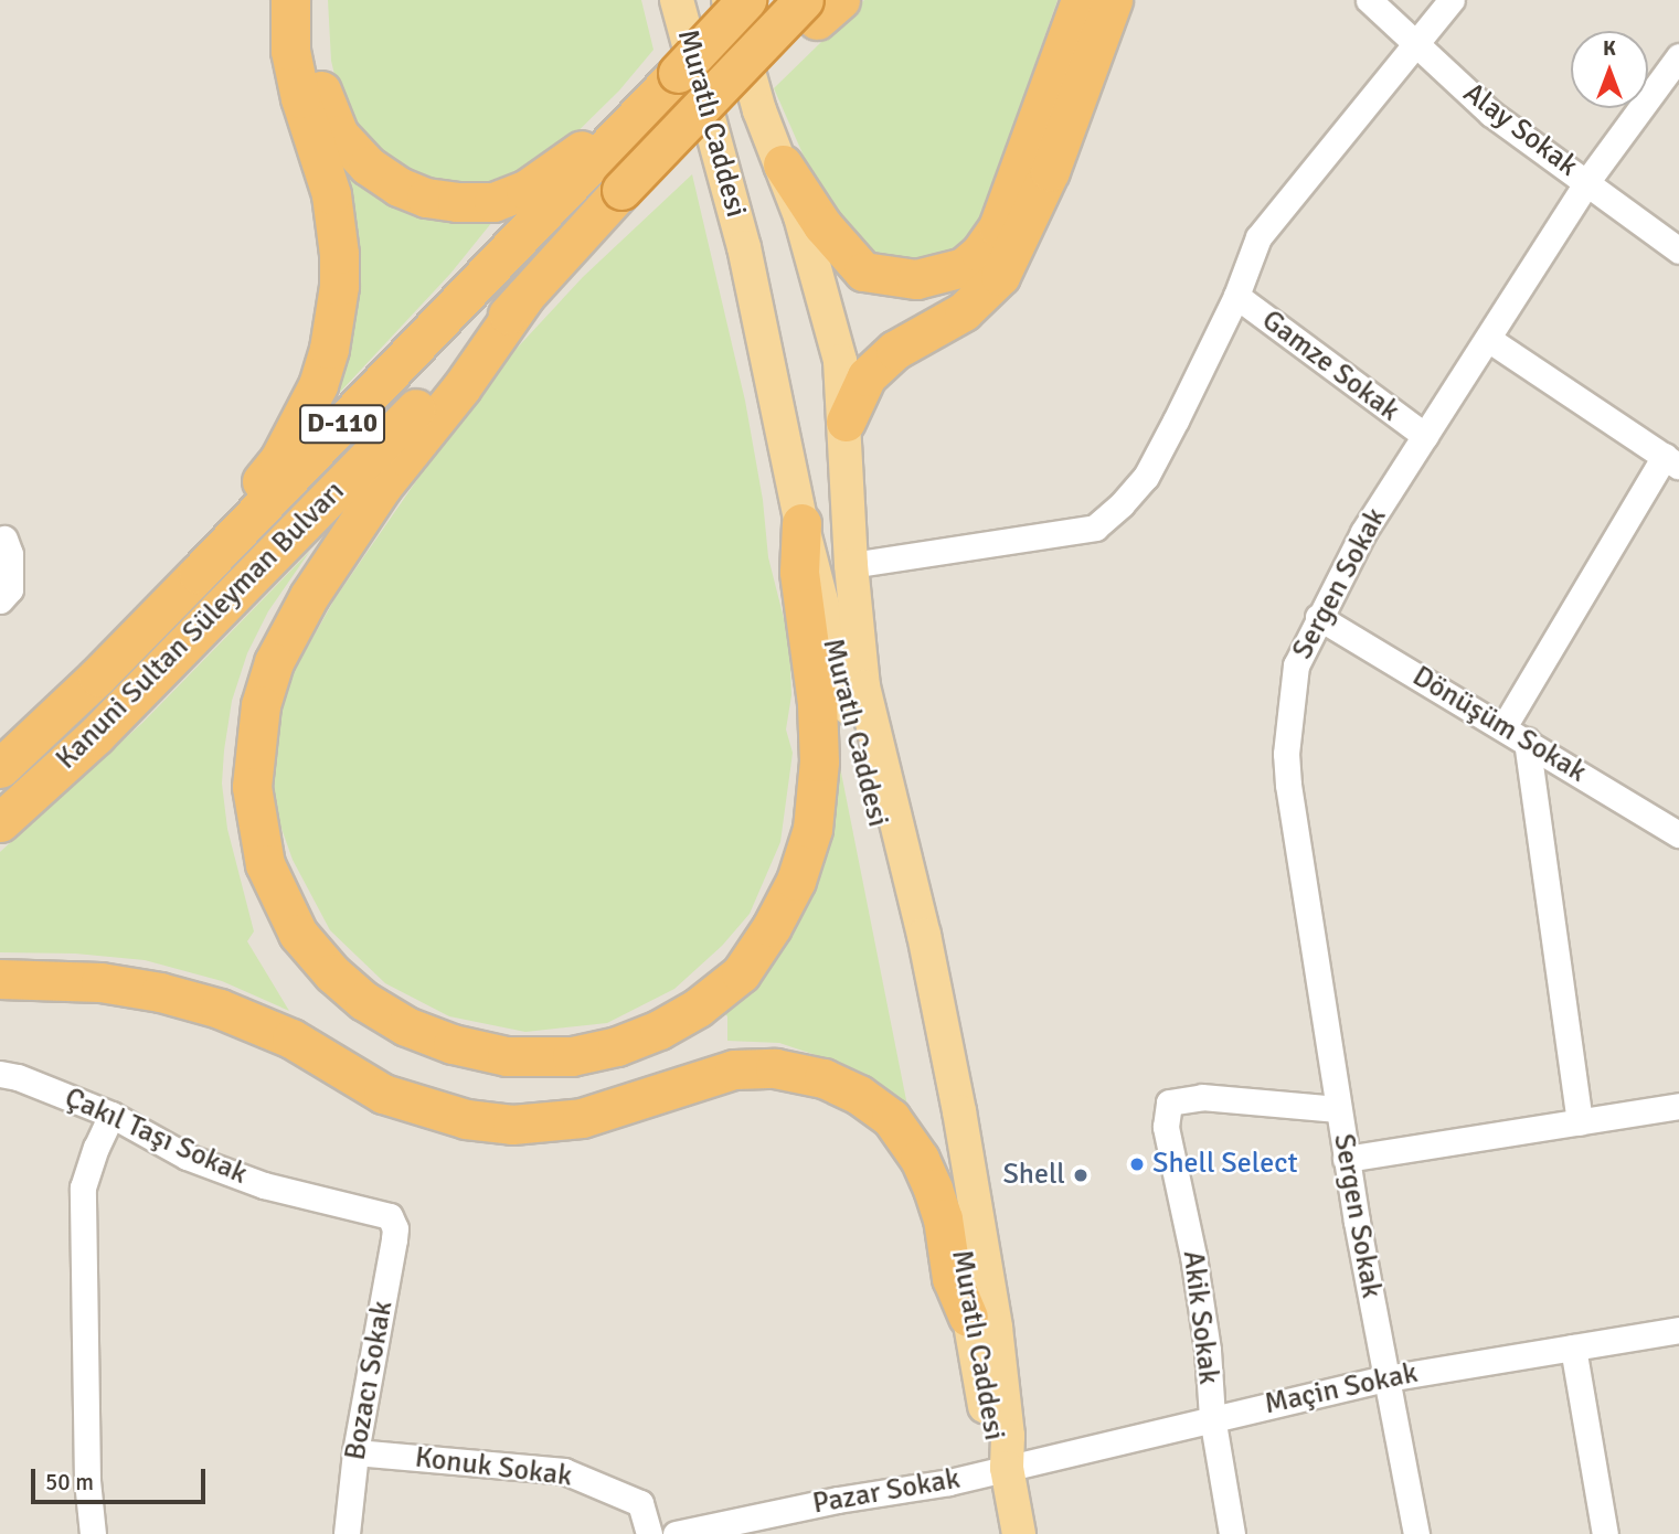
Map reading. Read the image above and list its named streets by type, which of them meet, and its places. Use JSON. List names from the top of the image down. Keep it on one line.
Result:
{"streets":{"highway":["D-110","Kanuni Sultan Süleyman Bulvarı"],"main road":["Muratlı Caddesi"],"street":["Alay Sokak","Gamze Sokak","Sergen Sokak","Dönüşüm Sokak","Çakıl Taşı Sokak","Akik Sokak","Bozacı Sokak","Maçin Sokak","Konuk Sokak","Pazar Sokak"]},"crossings":[["Muratlı Caddesi","Maçin Sokak"],["Muratlı Caddesi","Pazar Sokak"],["Alay Sokak","Sergen Sokak"],["Gamze Sokak","Sergen Sokak"],["D-110","Kanuni Sultan Süleyman Bulvarı"],["Sergen Sokak","Dönüşüm Sokak"],["Sergen Sokak","Akik Sokak"],["Sergen Sokak","Maçin Sokak"],["Çakıl Taşı Sokak","Bozacı Sokak"],["Akik Sokak","Maçin Sokak"],["Bozacı Sokak","Konuk Sokak"],["Maçin Sokak","Pazar Sokak"]],"places":["Shell Select","Shell"],"scale_bar":"50 m","north":"top"}
